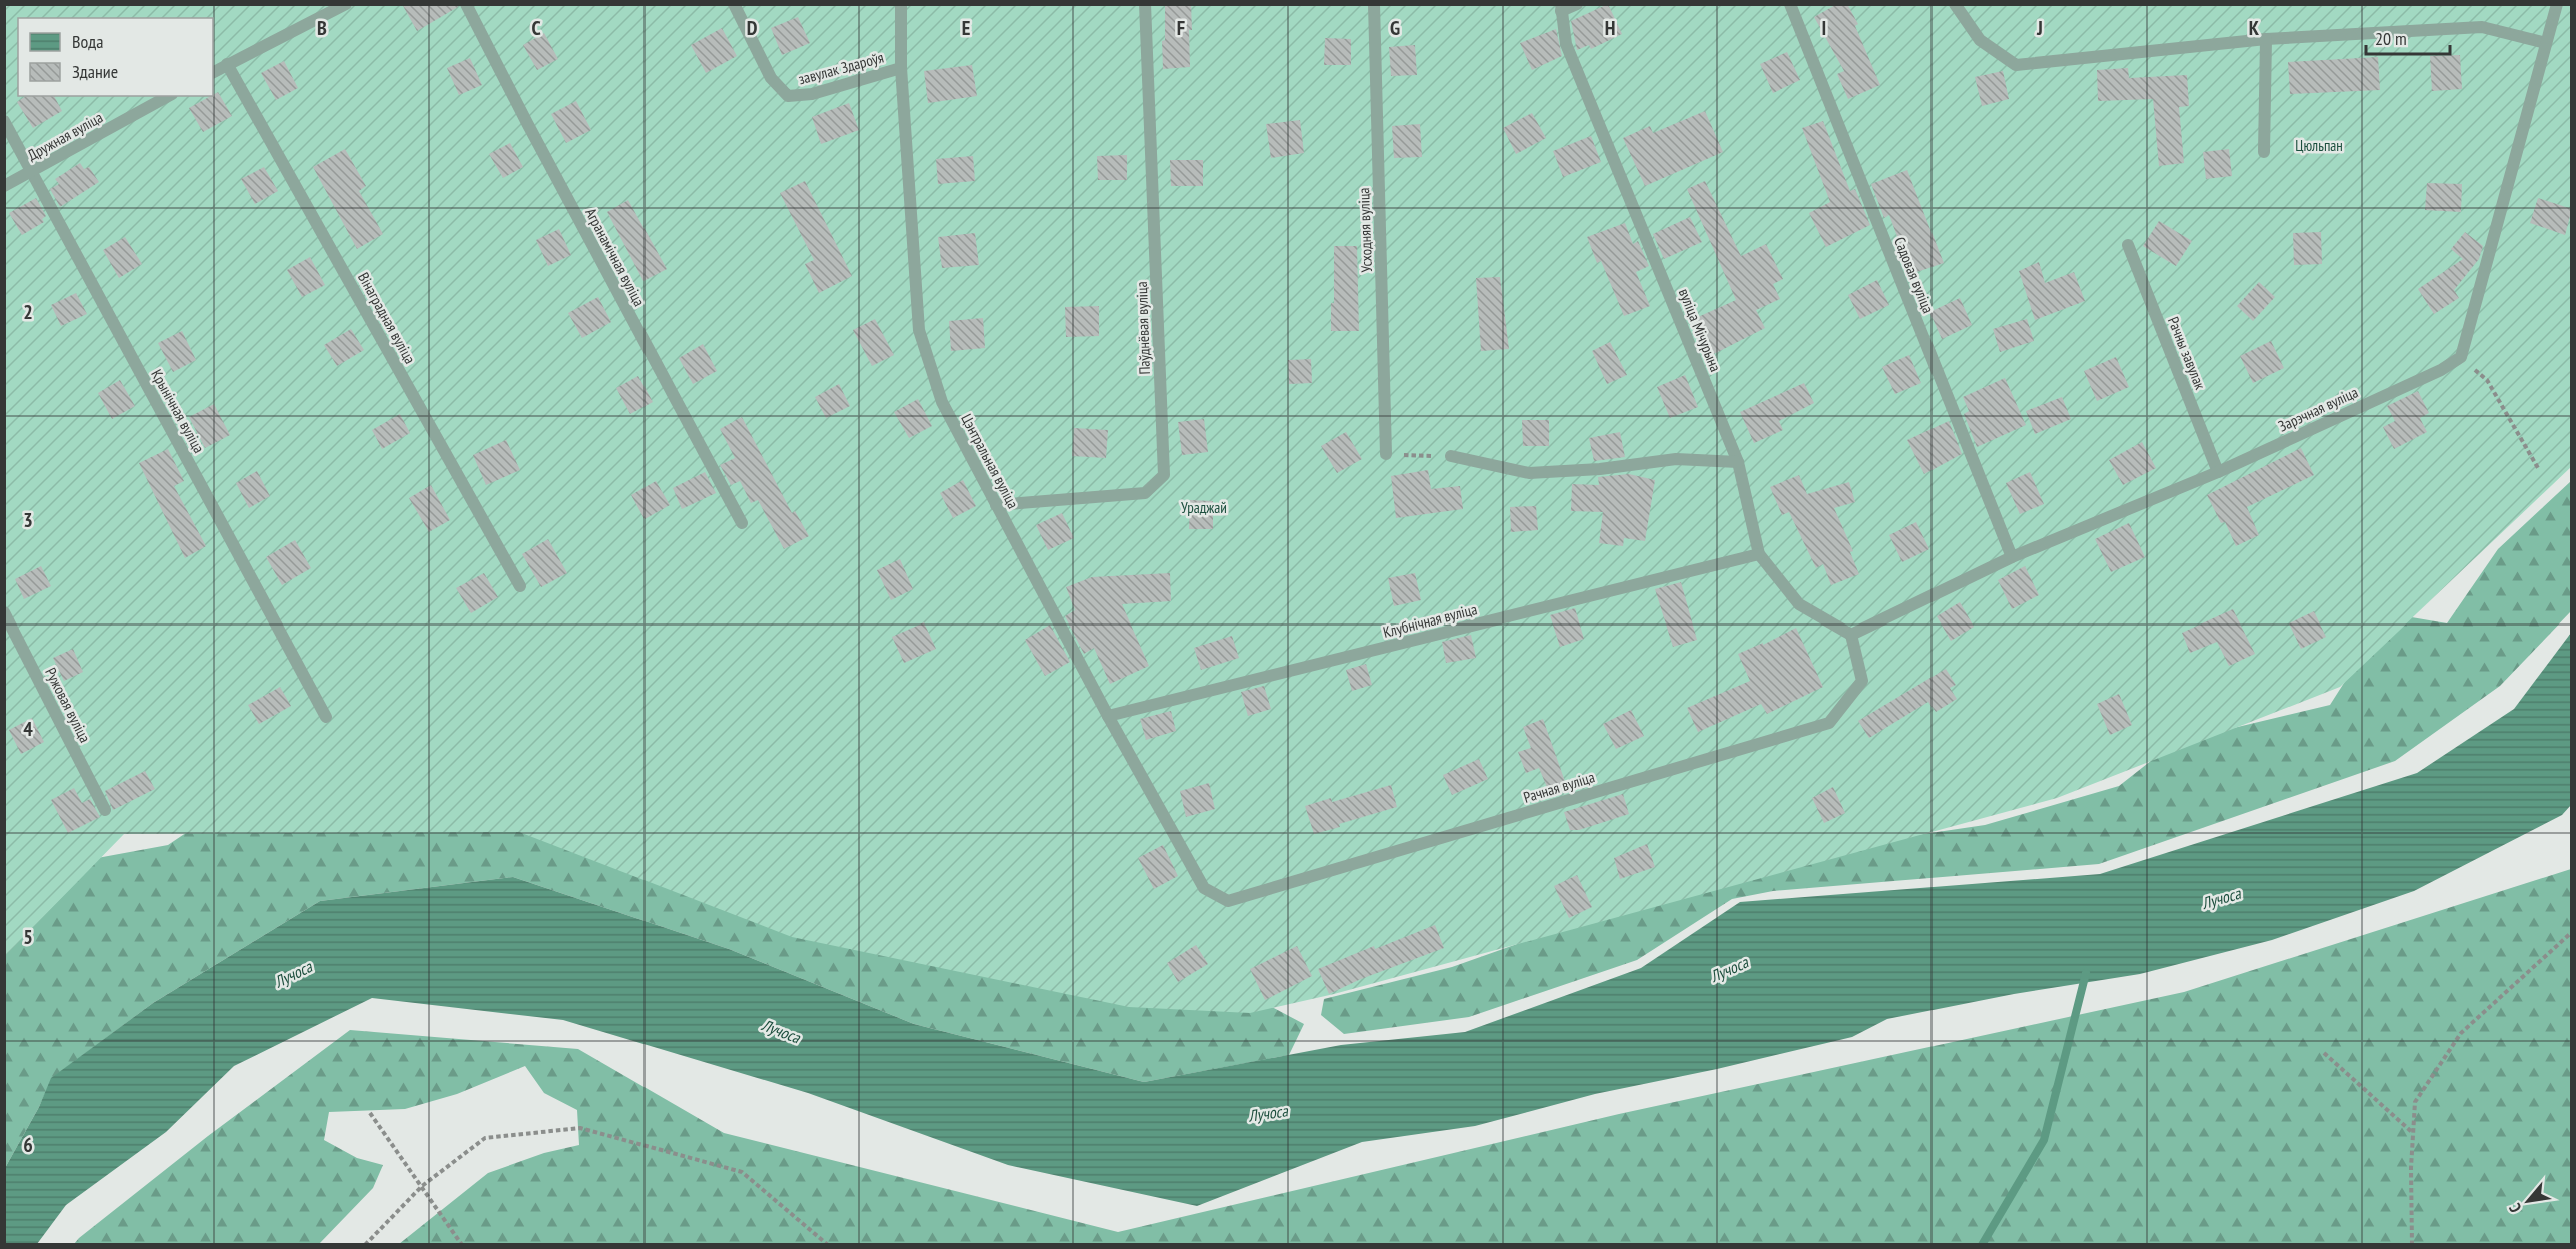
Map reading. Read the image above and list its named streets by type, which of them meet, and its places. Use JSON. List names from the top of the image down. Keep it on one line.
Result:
{"streets":{"lane":["завулак Здароўя","Дружная вуліца","Усходняя вуліца","Агранамічная вуліца","Садовая вуліца","Вінаградная вуліца","Паўднёвая вуліца","вуліца Мічурына","Рачны завулак","Зарэчная вуліца","Крынічная вуліца","Цэнтральная вуліца","Клубнічная вуліца","Ружовая вуліца","Рачная вуліца"]},"crossings":[["завулак Здароўя","Цэнтральная вуліца"],["Дружная вуліца","Крынічная вуліца"],["Садовая вуліца","Зарэчная вуліца"],["Паўднёвая вуліца","Цэнтральная вуліца"],["вуліца Мічурына","Зарэчная вуліца"],["вуліца Мічурына","Клубнічная вуліца"],["вуліца Мічурына","Рачная вуліца"],["Рачны завулак","Зарэчная вуліца"],["Зарэчная вуліца","Рачная вуліца"],["Цэнтральная вуліца","Клубнічная вуліца"],["Цэнтральная вуліца","Рачная вуліца"]],"water":["Лучоса"],"parks":["Цюльпан","Ураджай"],"legend":["Вода","Здание"],"scale_bar":"20 m","north":"bottom left","grid":{"columns":["B","C","D","E","F","G","H","I","J","K"],"rows":["2","3","4","5","6"]}}
